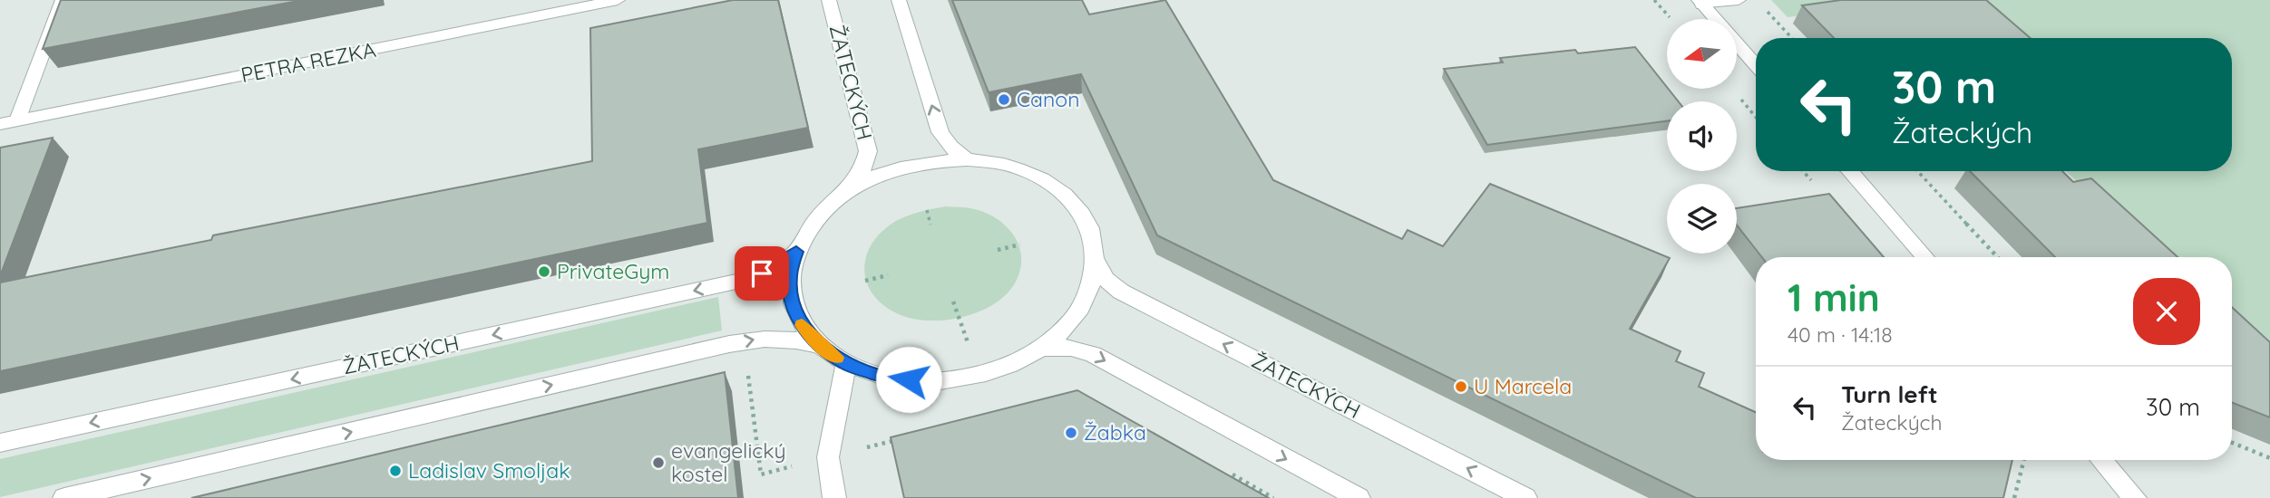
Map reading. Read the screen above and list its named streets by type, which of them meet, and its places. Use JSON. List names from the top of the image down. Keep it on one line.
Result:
{"streets":{"street":["PETRA REZKA","ŽATECKÝCH"]},"places":["Canon","PrivateGym","U Marcela","Žabka","evangelický kostel","Ladislav Smoljak"],"north":"left","page":{"turn":["30 m","Žateckých"],"heading":["1 min","40 m · 14:18"],"list":[{"name":"Turn left","note":"Žateckých","value":"30 m"}]}}
